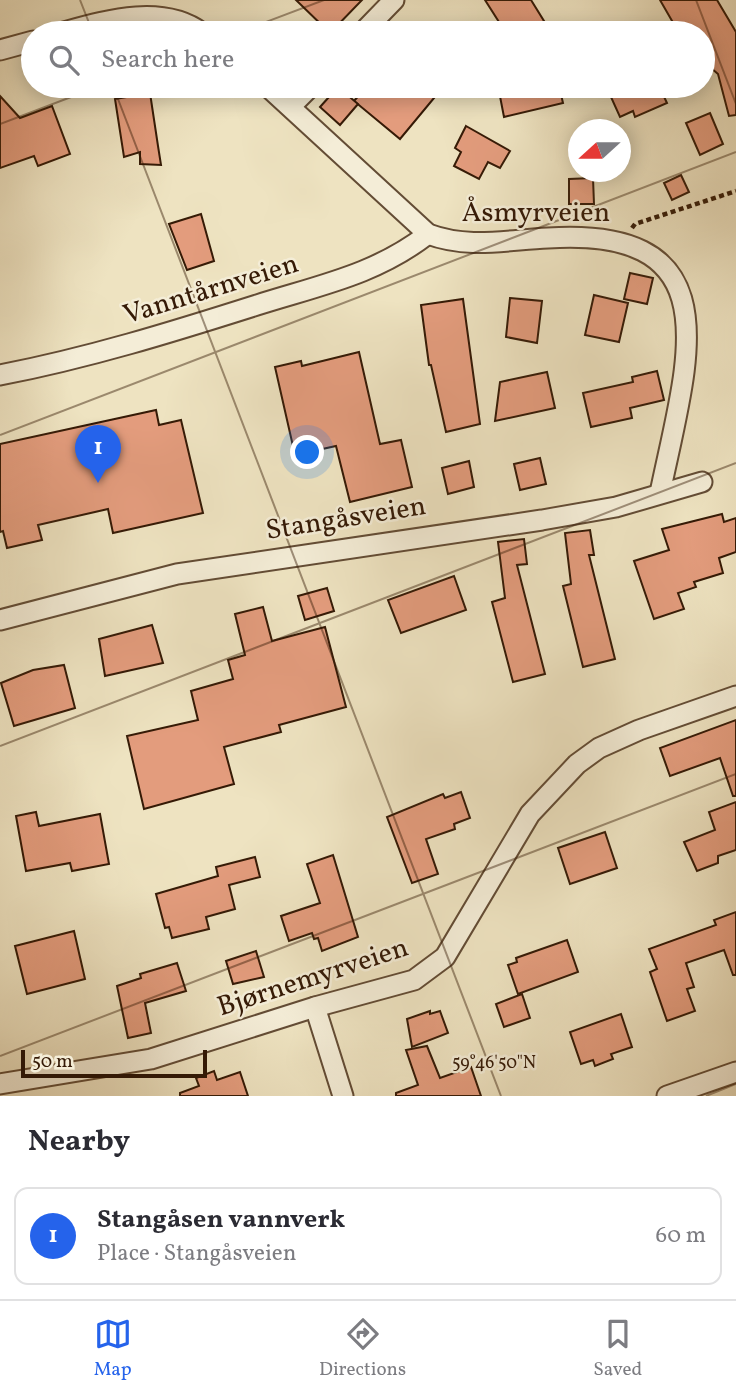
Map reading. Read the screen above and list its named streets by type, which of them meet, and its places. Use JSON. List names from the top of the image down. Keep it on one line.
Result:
{"streets":{"street":["Åsmyrveien","Vanntårnveien","Stangåsveien","Bjørnemyrveien"]},"crossings":[["Åsmyrveien","Vanntårnveien"],["Åsmyrveien","Stangåsveien"]],"scale_bar":"50 m","north":"left","page":{"search":"Search here","pins":"1","scale":"50 m","heading":"Nearby","list":[{"mark":"1","name":"Stangåsen vannverk","note":"Place · Stangåsveien","value":"60 m"}],"nav":["Map","Directions","Saved"]},"coordinates":["59°46'50\"N"]}
